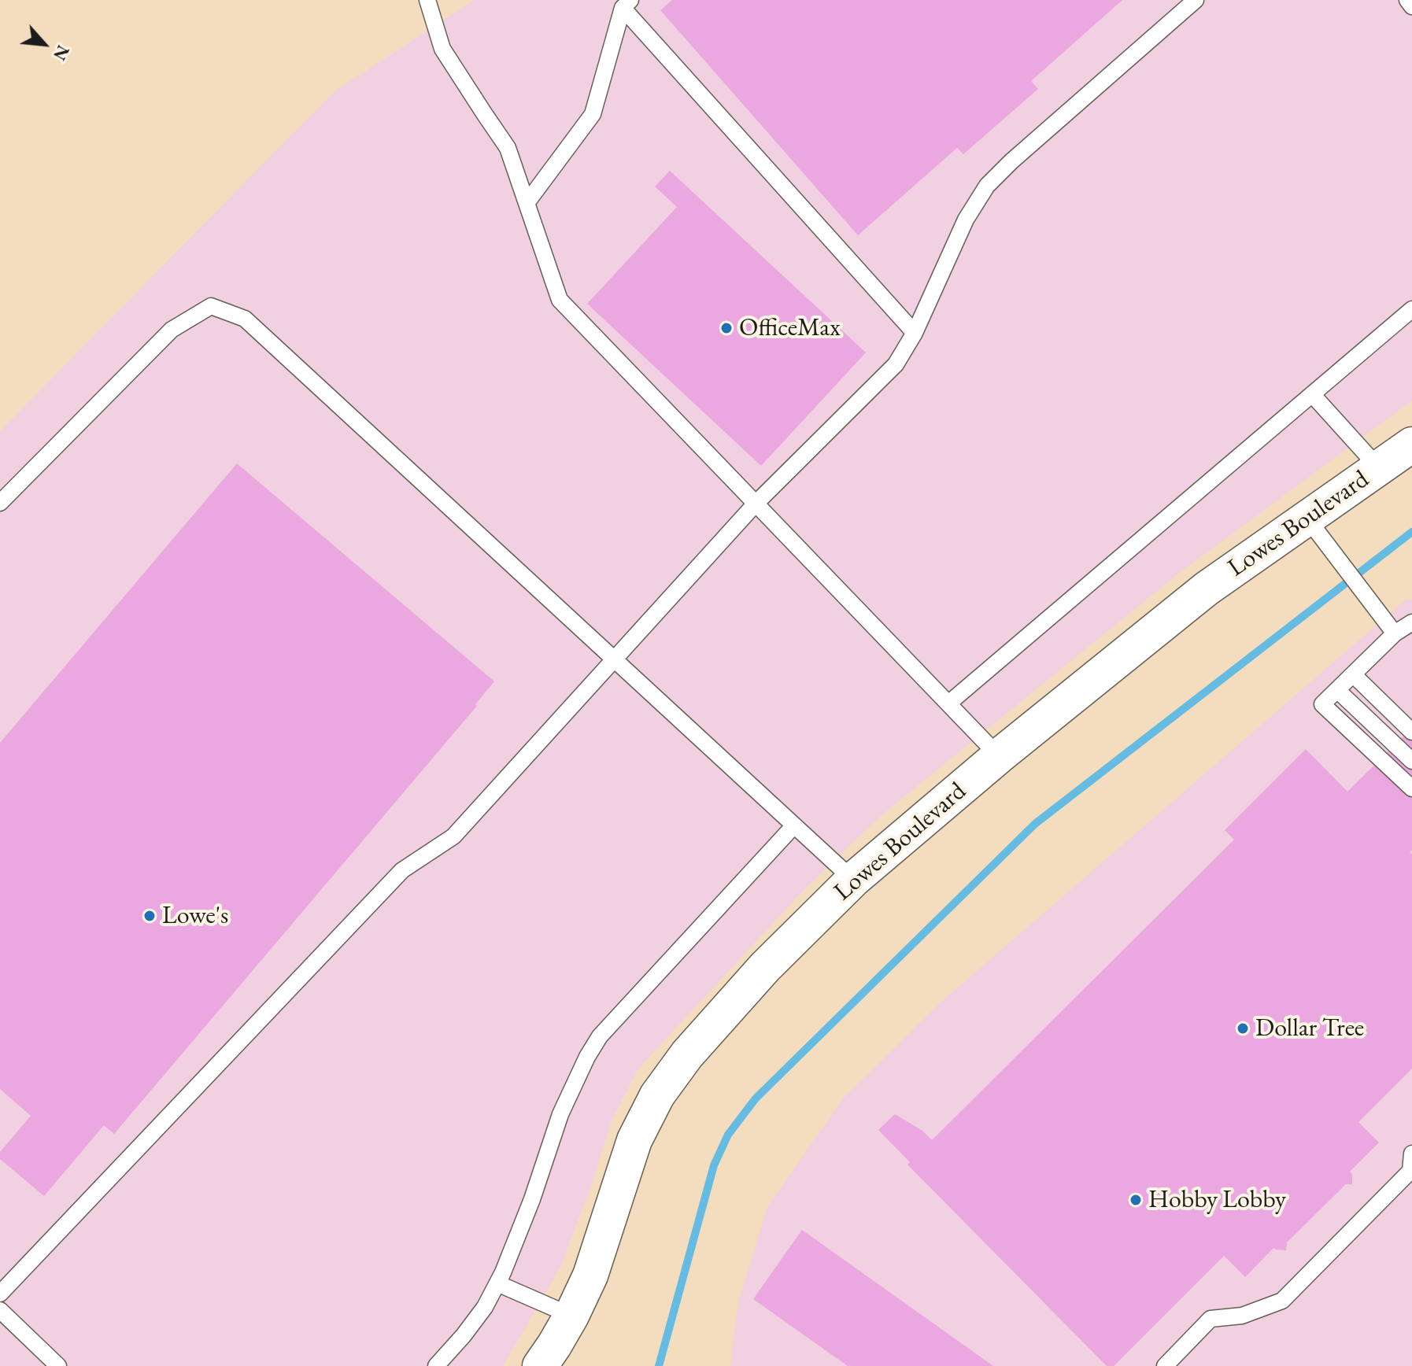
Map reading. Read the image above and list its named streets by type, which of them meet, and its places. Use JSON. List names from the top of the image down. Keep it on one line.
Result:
{"streets":{"street":["Lowes Boulevard"]},"places":["OfficeMax","Lowe's","Dollar Tree","Hobby Lobby"],"north":"bottom right"}
